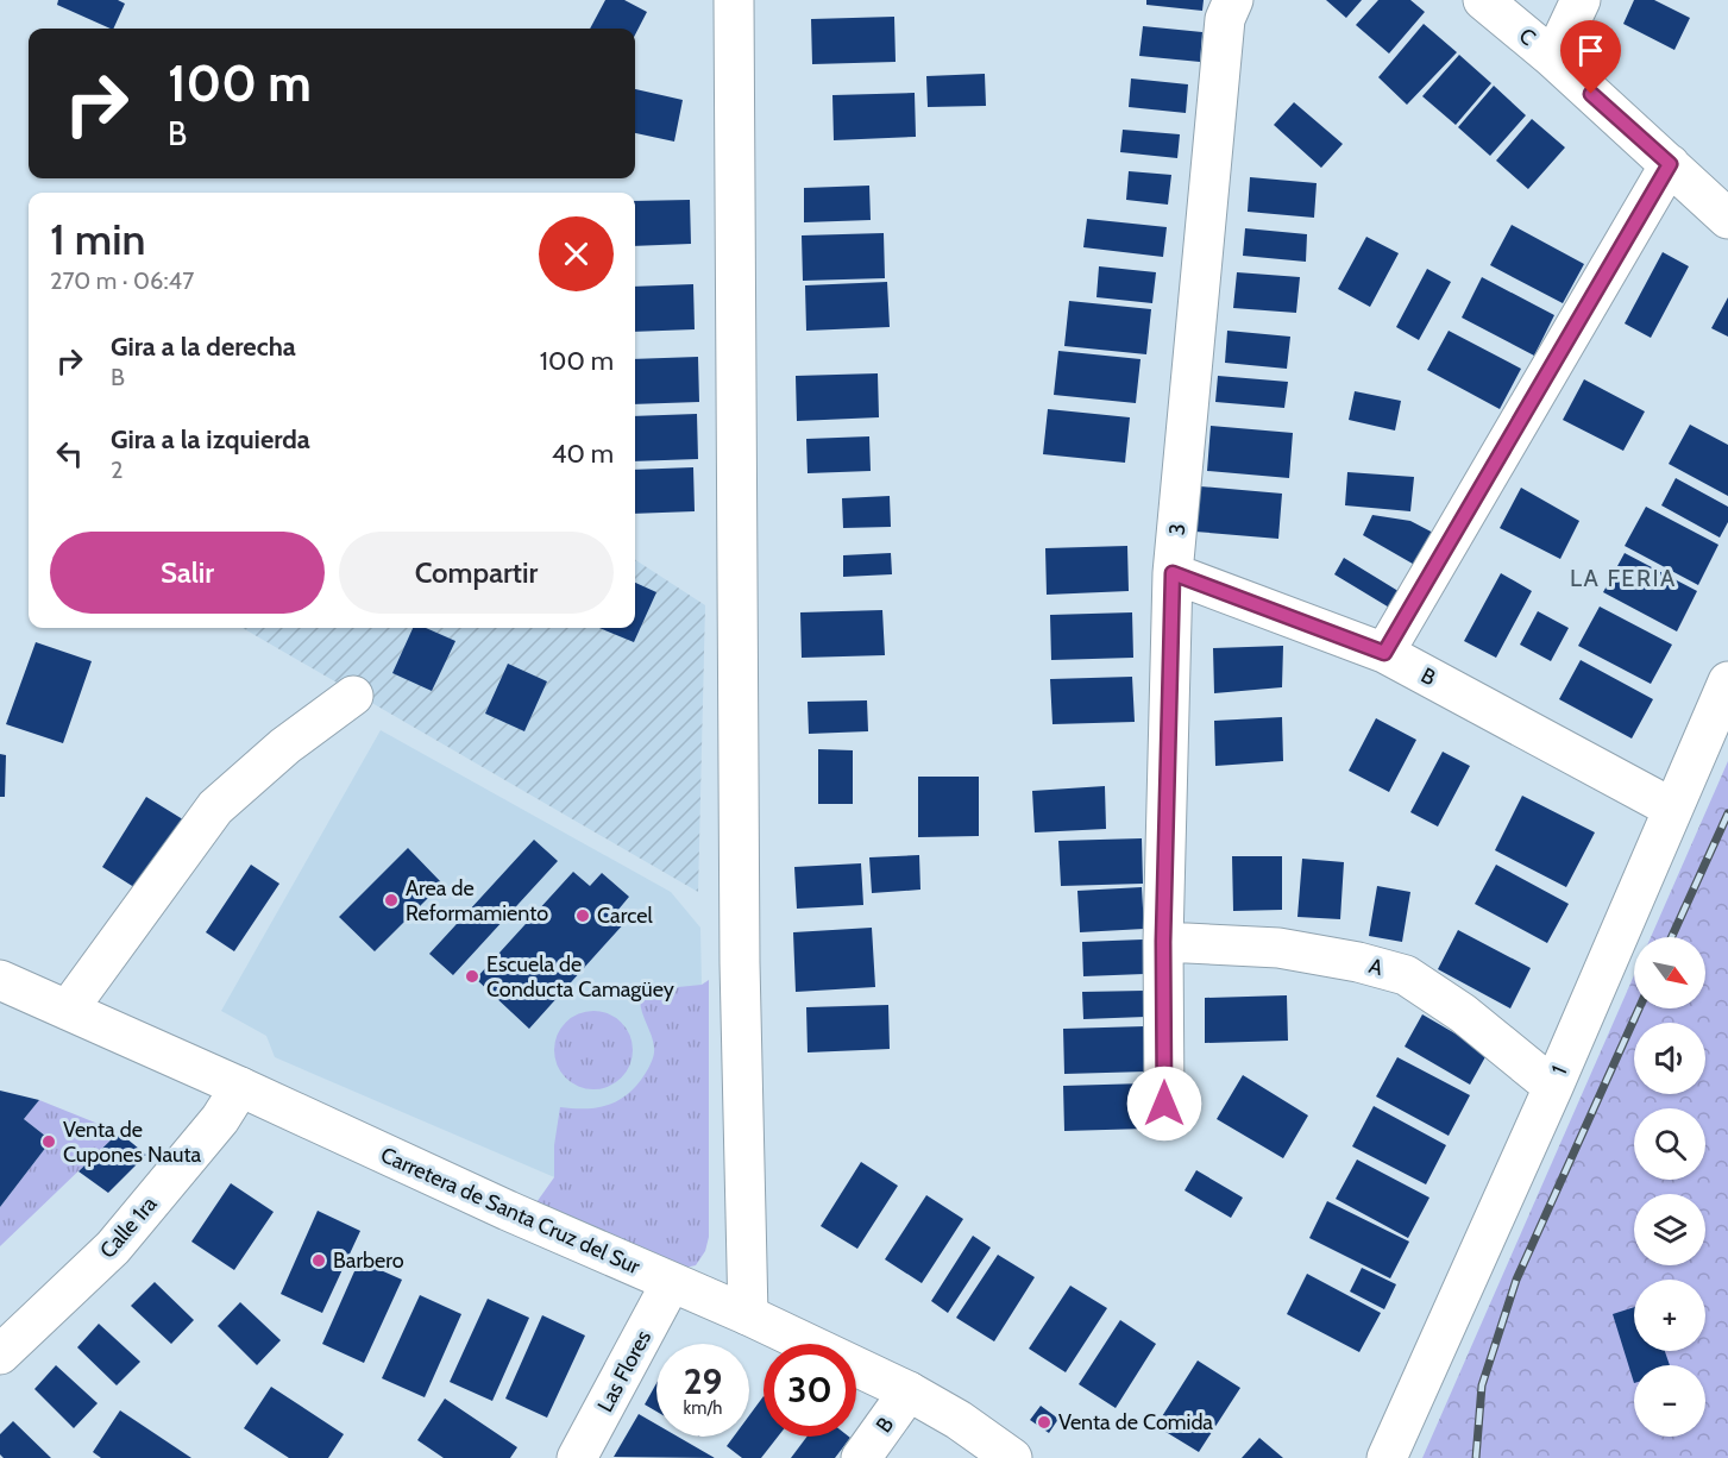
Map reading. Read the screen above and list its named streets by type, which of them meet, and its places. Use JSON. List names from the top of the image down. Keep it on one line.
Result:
{"streets":{"street":["C","3","B","A","1","Carretera de Santa Cruz del Sur","Calle 1ra","Las Flores"]},"crossings":[["3","B"],["3","A"],["B","1"],["B","Carretera de Santa Cruz del Sur"],["A","1"],["Carretera de Santa Cruz del Sur","Calle 1ra"],["Carretera de Santa Cruz del Sur","Las Flores"]],"districts":["LA FERIA"],"places":["Area de Reformamiento","Carcel","Escuela de Conducta Camagüey","Venta de Cupones Nauta","Barbero","Venta de Comida"],"north":"bottom right","page":{"turn":["100 m","B"],"heading":["1 min","270 m · 06:47"],"list":[{"name":"Gira a la derecha","note":"B","value":"100 m"},{"name":"Gira a la izquierda","note":"2","value":"40 m"}],"buttons":["Salir","Compartir"],"map_buttons":["+","−"],"speed":"29 km/h","limit":"30"}}
